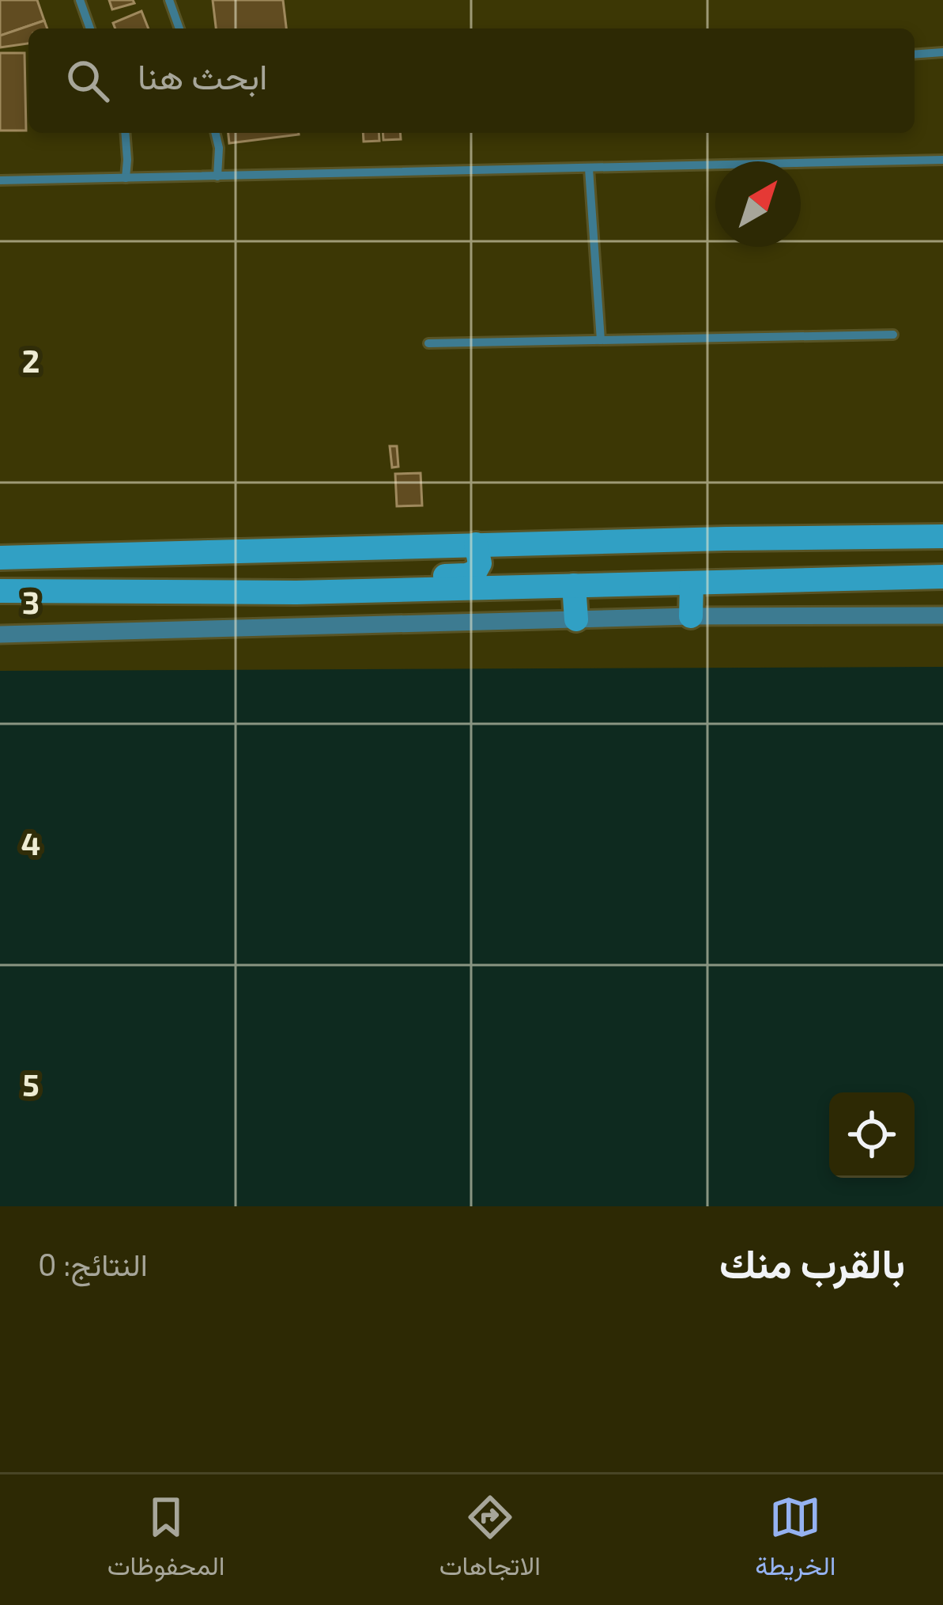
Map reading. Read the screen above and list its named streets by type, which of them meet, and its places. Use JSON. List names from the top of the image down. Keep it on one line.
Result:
{"north":"top right","page":{"search":"ابحث هنا","heading":["بالقرب منك","النتائج: 0"],"nav":["الخريطة","الاتجاهات","المحفوظات"]},"grid":{"rows":["2","3","4","5"]}}
